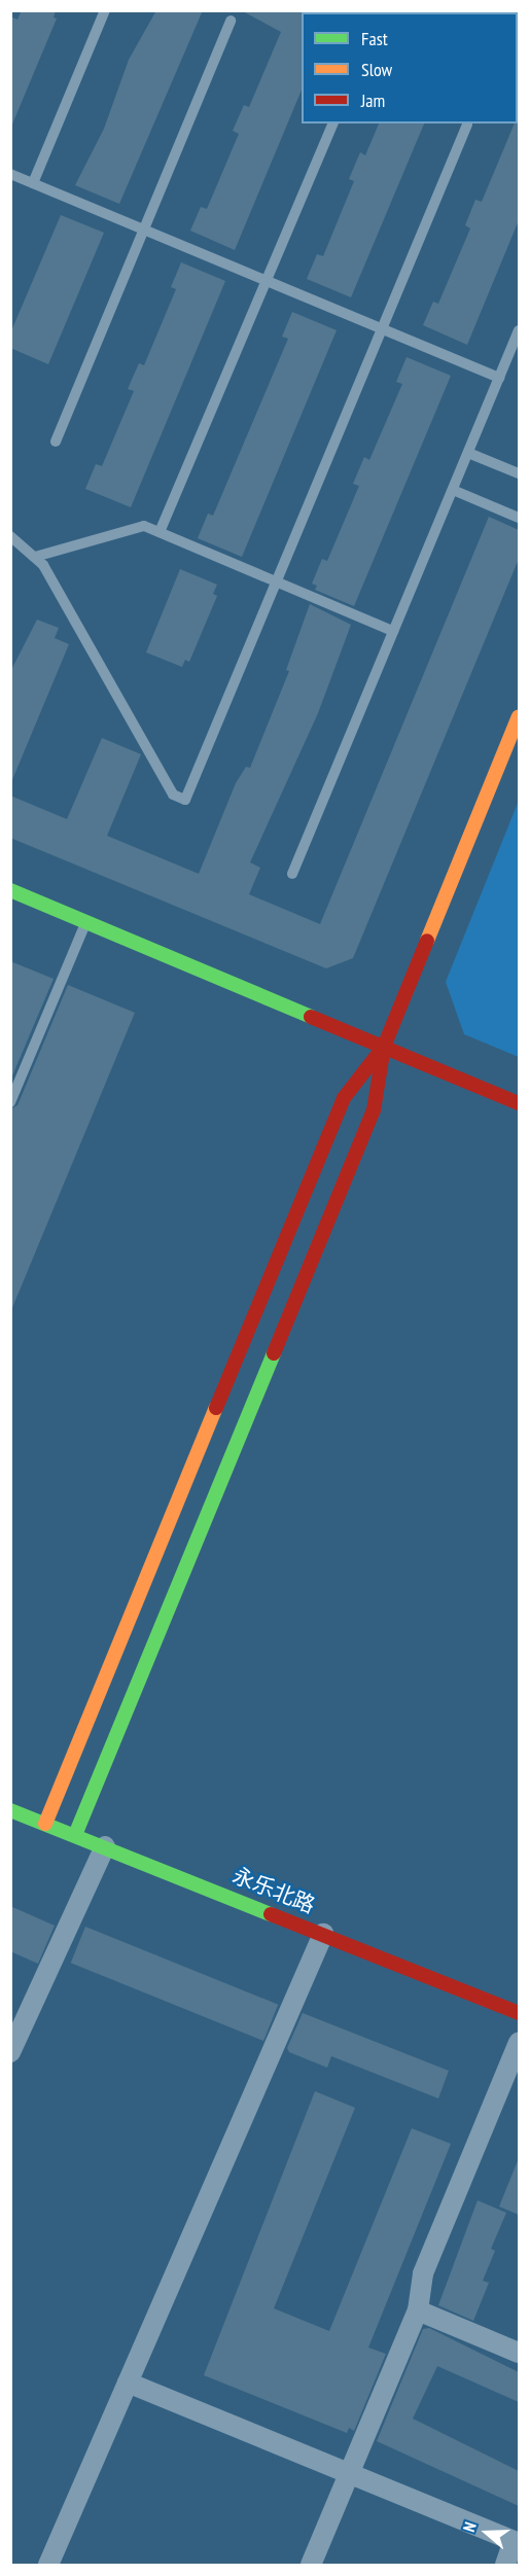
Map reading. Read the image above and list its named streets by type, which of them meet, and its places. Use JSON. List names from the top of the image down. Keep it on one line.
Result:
{"streets":{"street":["永乐北路"]},"legend":["Fast","Slow","Jam"],"north":"left"}
